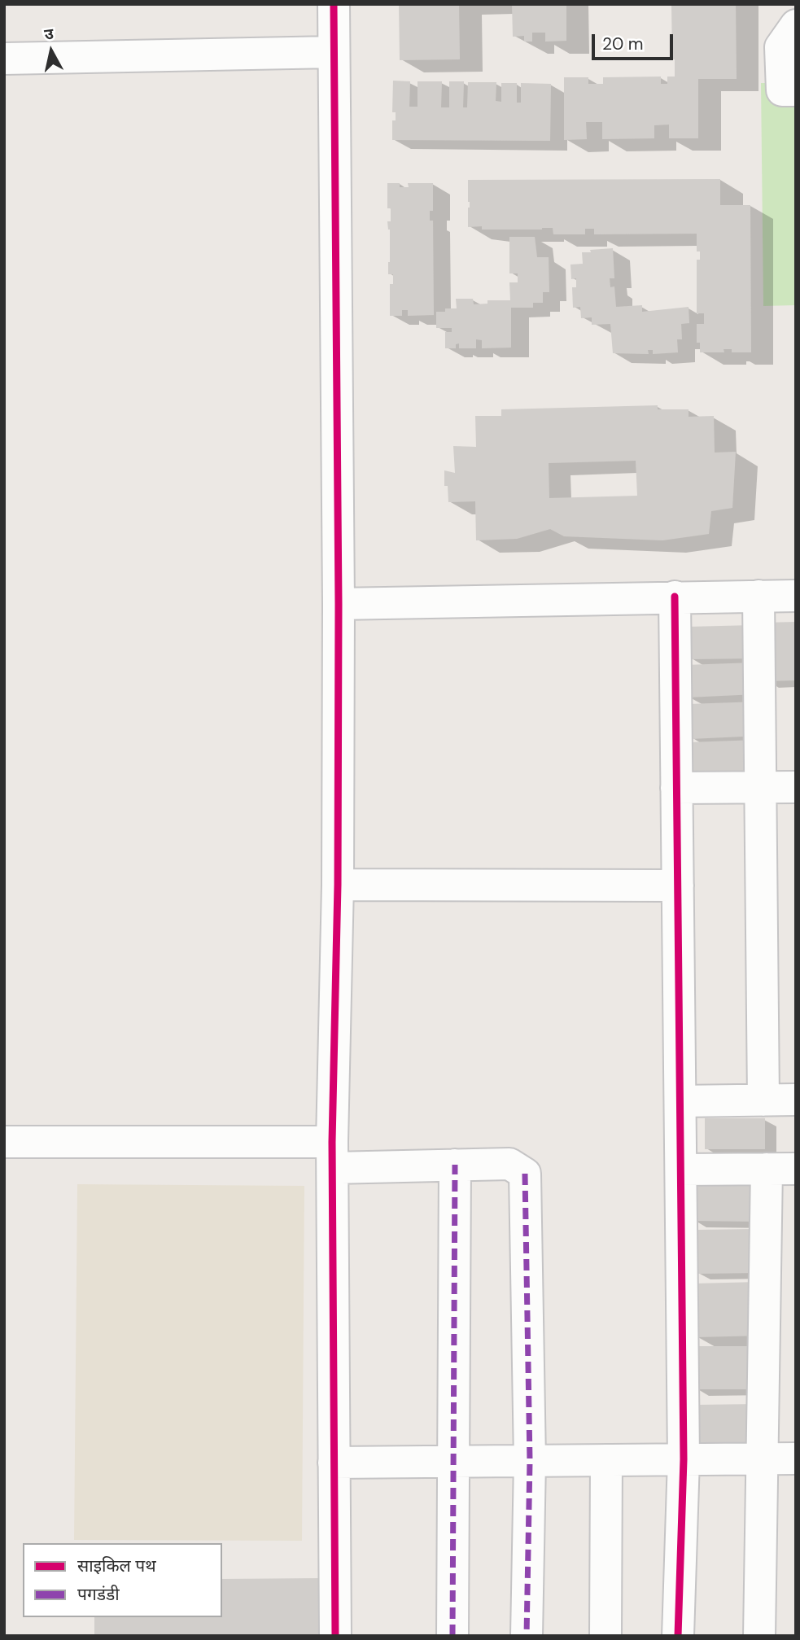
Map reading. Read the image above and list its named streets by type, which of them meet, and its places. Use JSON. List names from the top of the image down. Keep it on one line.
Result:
{"legend":["साइकिल पथ","पगडंडी"],"scale_bar":"20 m","north":"top"}
